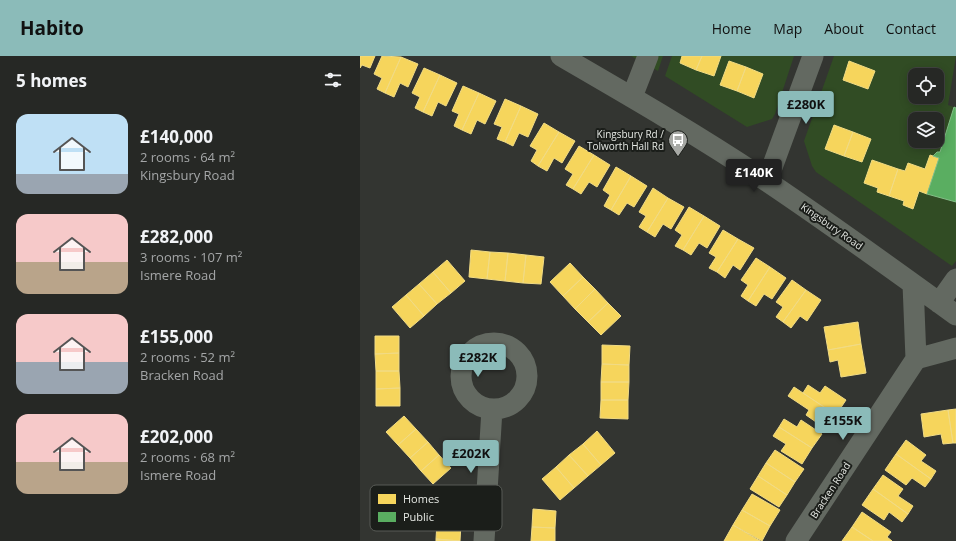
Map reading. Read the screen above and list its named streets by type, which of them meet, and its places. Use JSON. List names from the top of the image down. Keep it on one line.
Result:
{"streets":{"street":["Kingsbury Road","Bracken Road"]},"places":{"bus stop":["Kingsbury Rd / Tolworth Hall Rd"]},"legend":["Homes","Public"],"page":{"header":"Habito","nav":["Home","Map","About","Contact"],"heading":"5 homes","price":["£280K","£140K","£282K","£155K","£202K"],"list":[{"name":"£140,000","note":"2 rooms · 64 m² · Kingsbury Road"},{"name":"£282,000","note":"3 rooms · 107 m² · Ismere Road"},{"name":"£155,000","note":"2 rooms · 52 m² · Bracken Road"},{"name":"£202,000","note":"2 rooms · 68 m² · Ismere Road"}]}}
